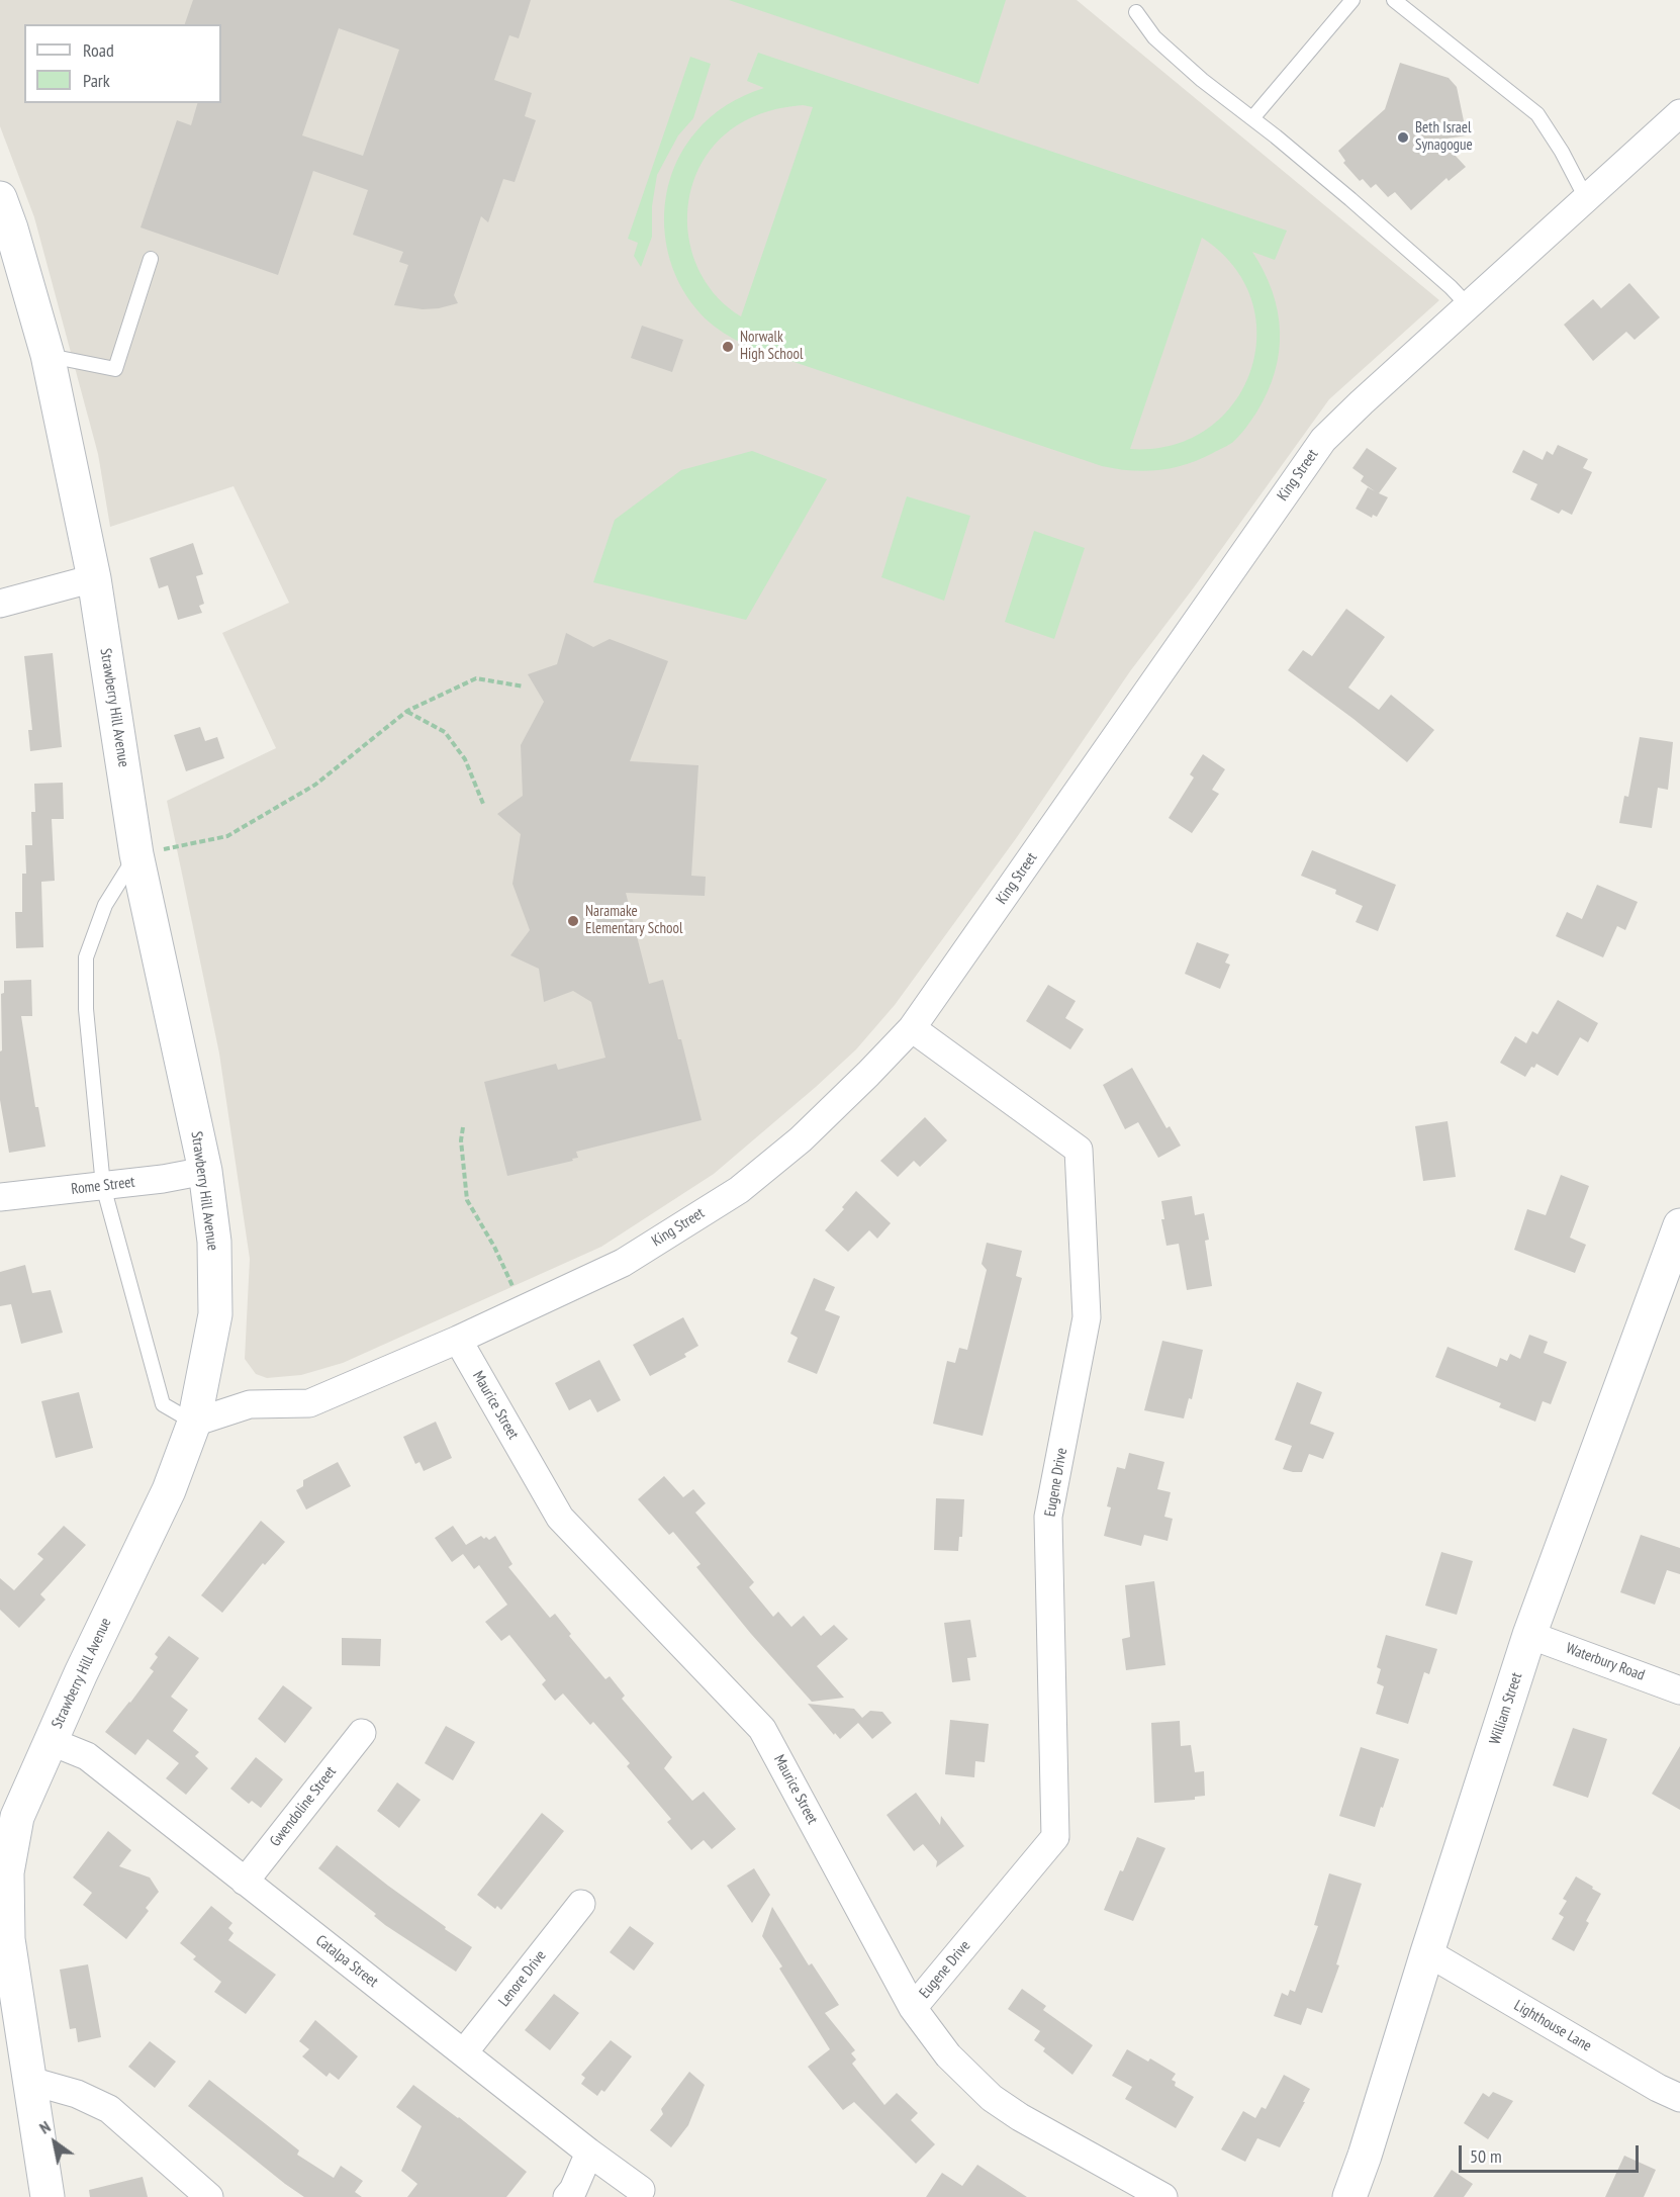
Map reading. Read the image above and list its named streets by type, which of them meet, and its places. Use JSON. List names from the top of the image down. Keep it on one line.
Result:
{"streets":{"main road":["Strawberry Hill Avenue","William Street"],"street":["King Street","Rome Street","Maurice Street","Eugene Drive","Waterbury Road","Gwendoline Street","Catalpa Street","Lenore Drive","Lighthouse Lane"]},"crossings":[["King Street","Strawberry Hill Avenue"],["King Street","Maurice Street"],["King Street","Eugene Drive"],["Strawberry Hill Avenue","Rome Street"],["Strawberry Hill Avenue","Catalpa Street"],["Maurice Street","Eugene Drive"],["Waterbury Road","William Street"],["William Street","Lighthouse Lane"],["Gwendoline Street","Catalpa Street"],["Catalpa Street","Lenore Drive"]],"places":["Beth Israel Synagogue","Norwalk High School","Naramake Elementary School"],"legend":["Road","Park"],"scale_bar":"50 m","north":"top left"}
